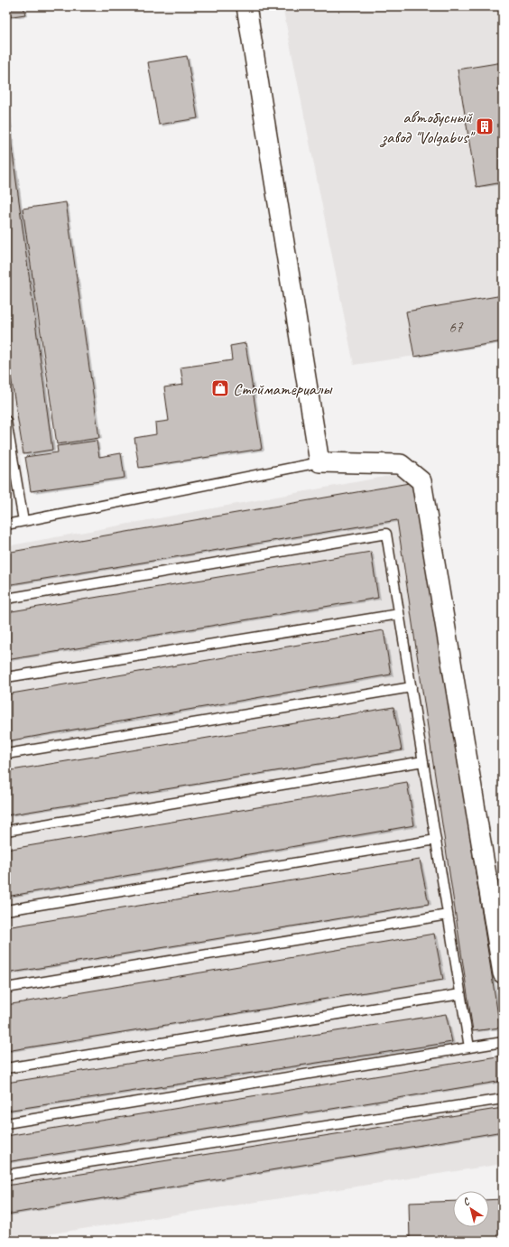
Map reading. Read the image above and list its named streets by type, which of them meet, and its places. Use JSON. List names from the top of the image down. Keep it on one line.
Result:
{"places":{"building":["автобусный завод \"Volgabus\""],"shop":["Стойматериалы"]},"house_numbers":["67"],"north":"top left"}
